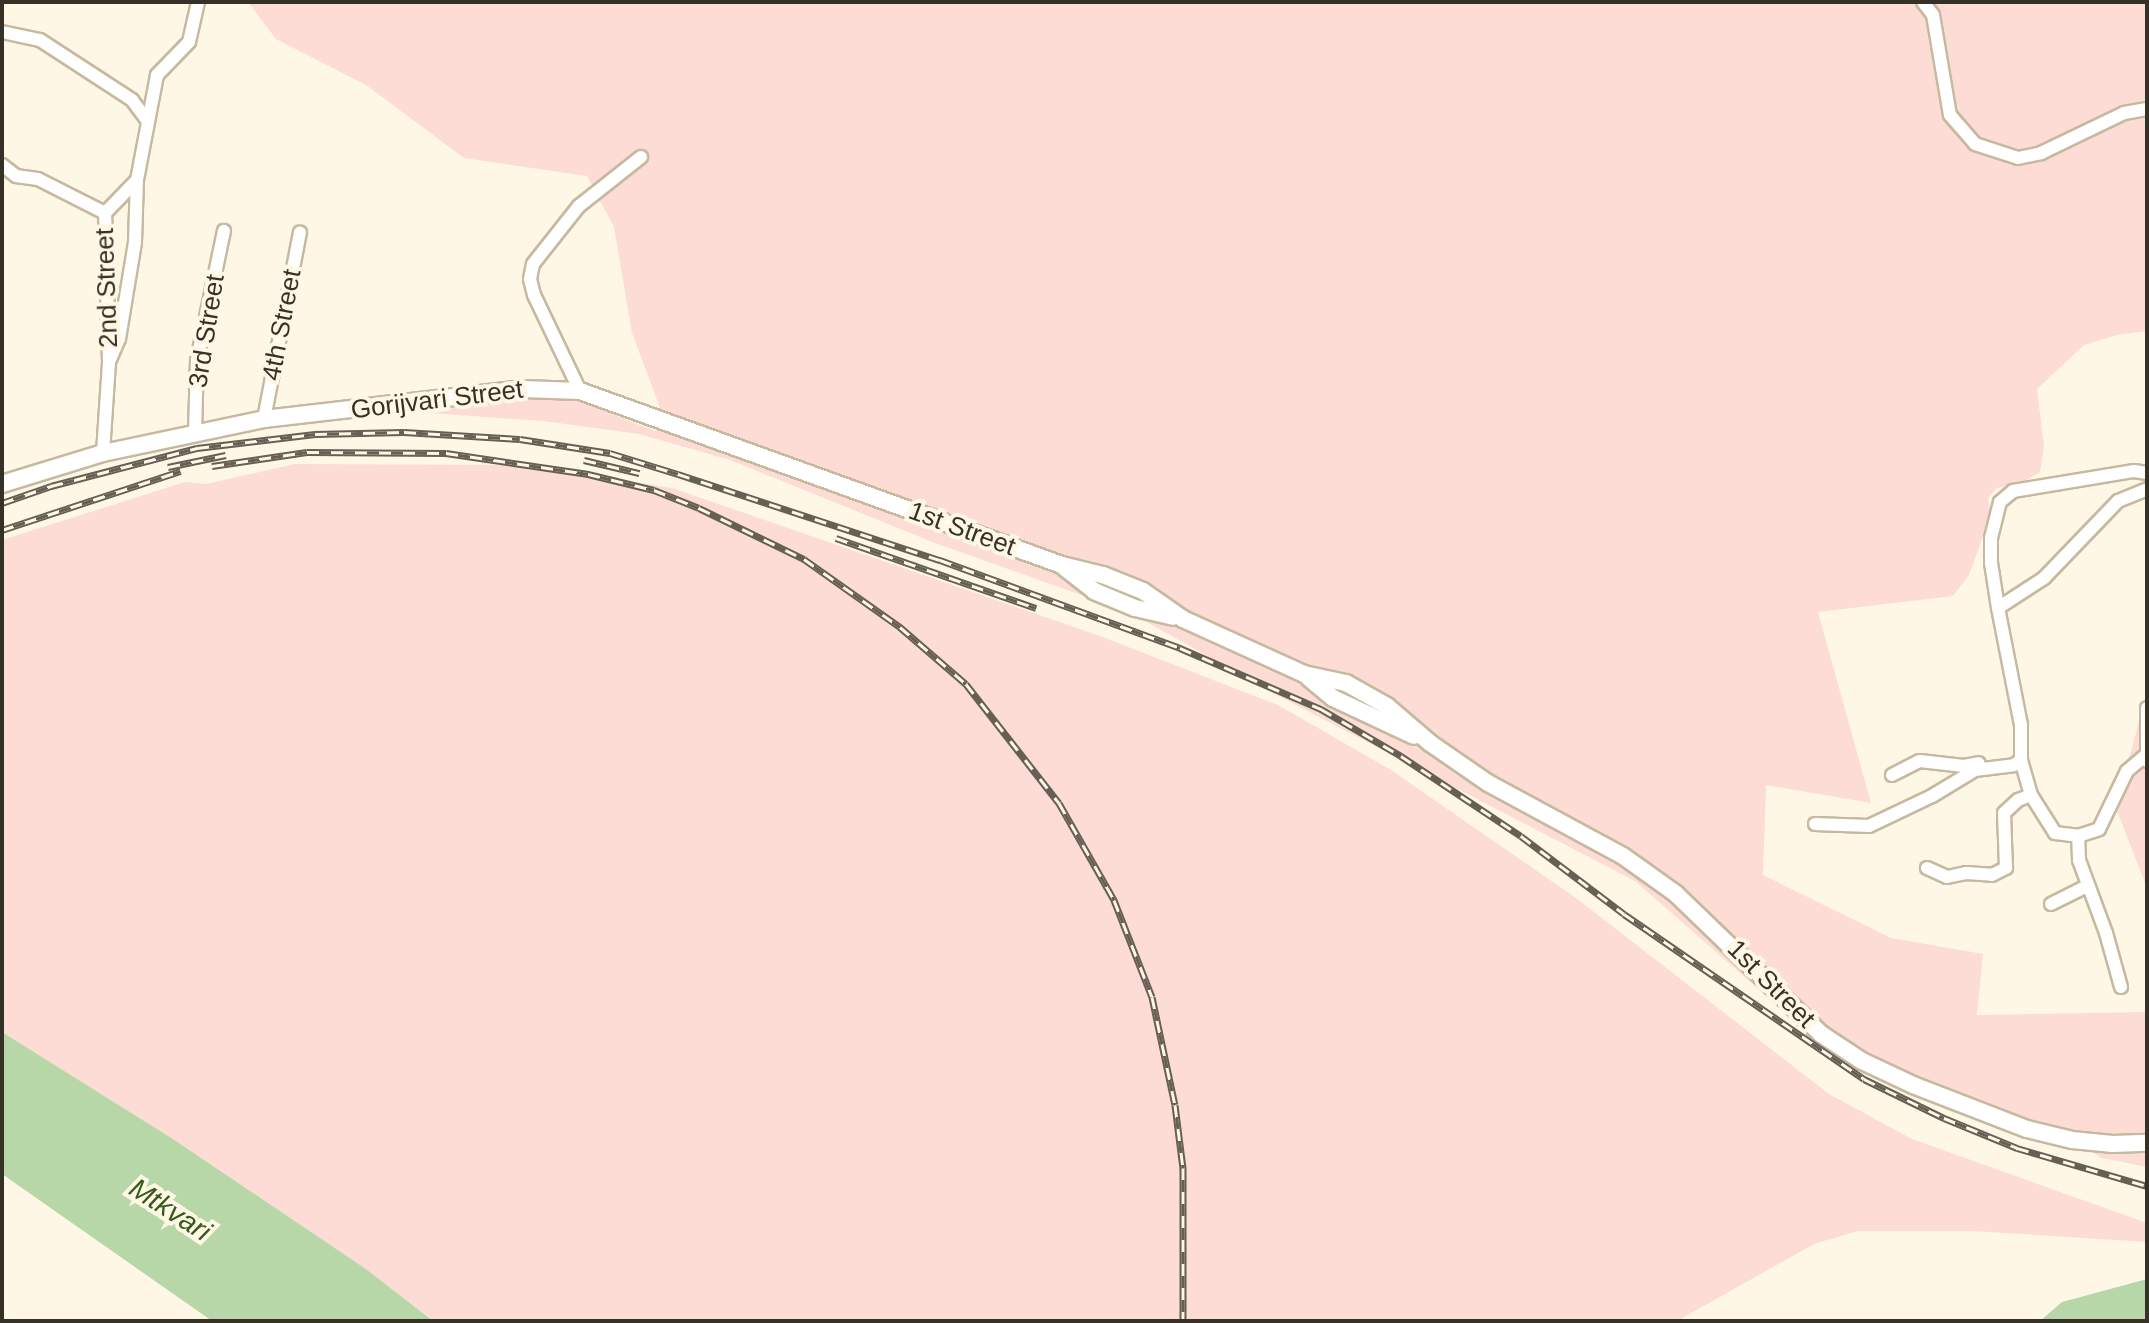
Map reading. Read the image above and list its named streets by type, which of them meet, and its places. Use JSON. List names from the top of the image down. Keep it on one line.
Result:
{"streets":{"main road":["Gorijvari Street","1st Street"],"street":["2nd Street","4th Street","3rd Street"]},"crossings":[["2nd Street","Gorijvari Street"],["4th Street","Gorijvari Street"],["3rd Street","Gorijvari Street"],["Gorijvari Street","1st Street"]],"water":["Mtkvari"]}
